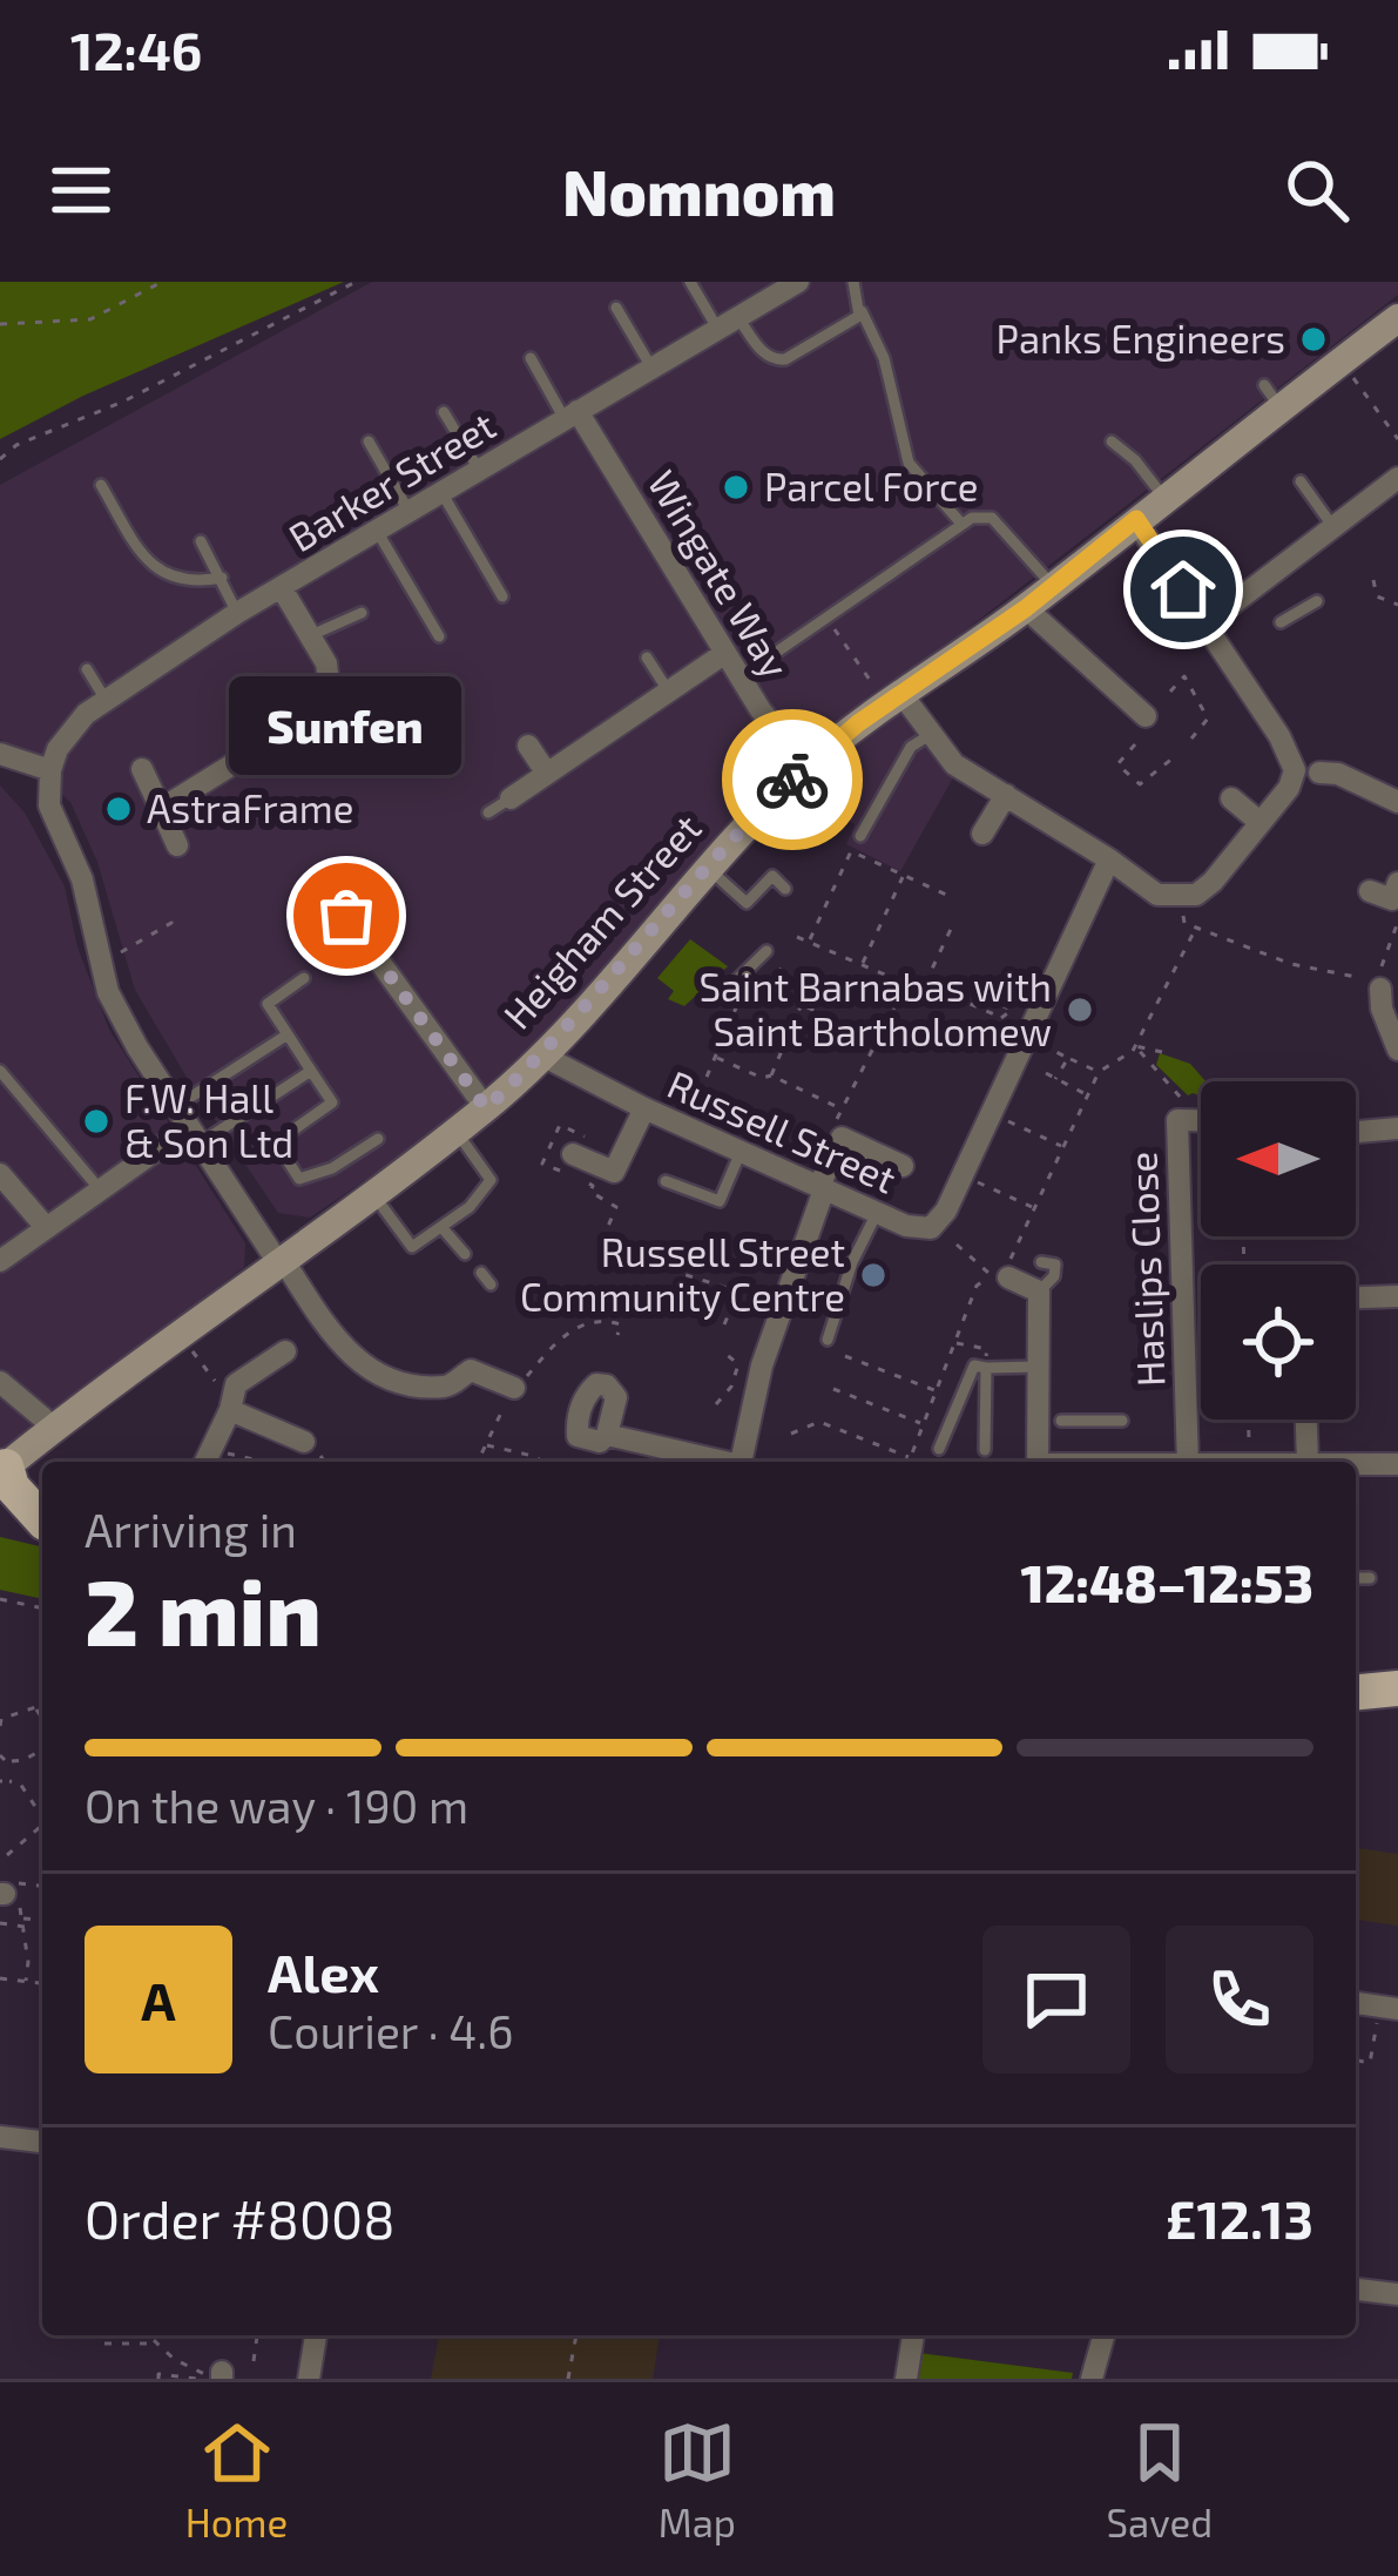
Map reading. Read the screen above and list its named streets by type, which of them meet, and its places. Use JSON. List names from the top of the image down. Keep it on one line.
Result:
{"streets":{"street":["Barker Street","Wingate Way","Heigham Street","Russell Street","Haslips Close"]},"crossings":[["Barker Street","Wingate Way"],["Wingate Way","Heigham Street"],["Heigham Street","Russell Street"]],"places":["Panks Engineers","Parcel Force","AstraFrame","Sunfen","Saint Barnabas with Saint Bartholomew","F.W. Hall & Son Ltd","Russell Street Community Centre"],"north":"left","page":{"status":"12:46","header":"Nomnom","bubble":"Sunfen","heading":["2 min","Arriving in","12:48–12:53"],"panel":["Alex","Courier · 4.6","Order #8008","£12.13"],"bar":"On the way · 190 m","round":"A","tabs":["Home","Map","Saved"]}}
